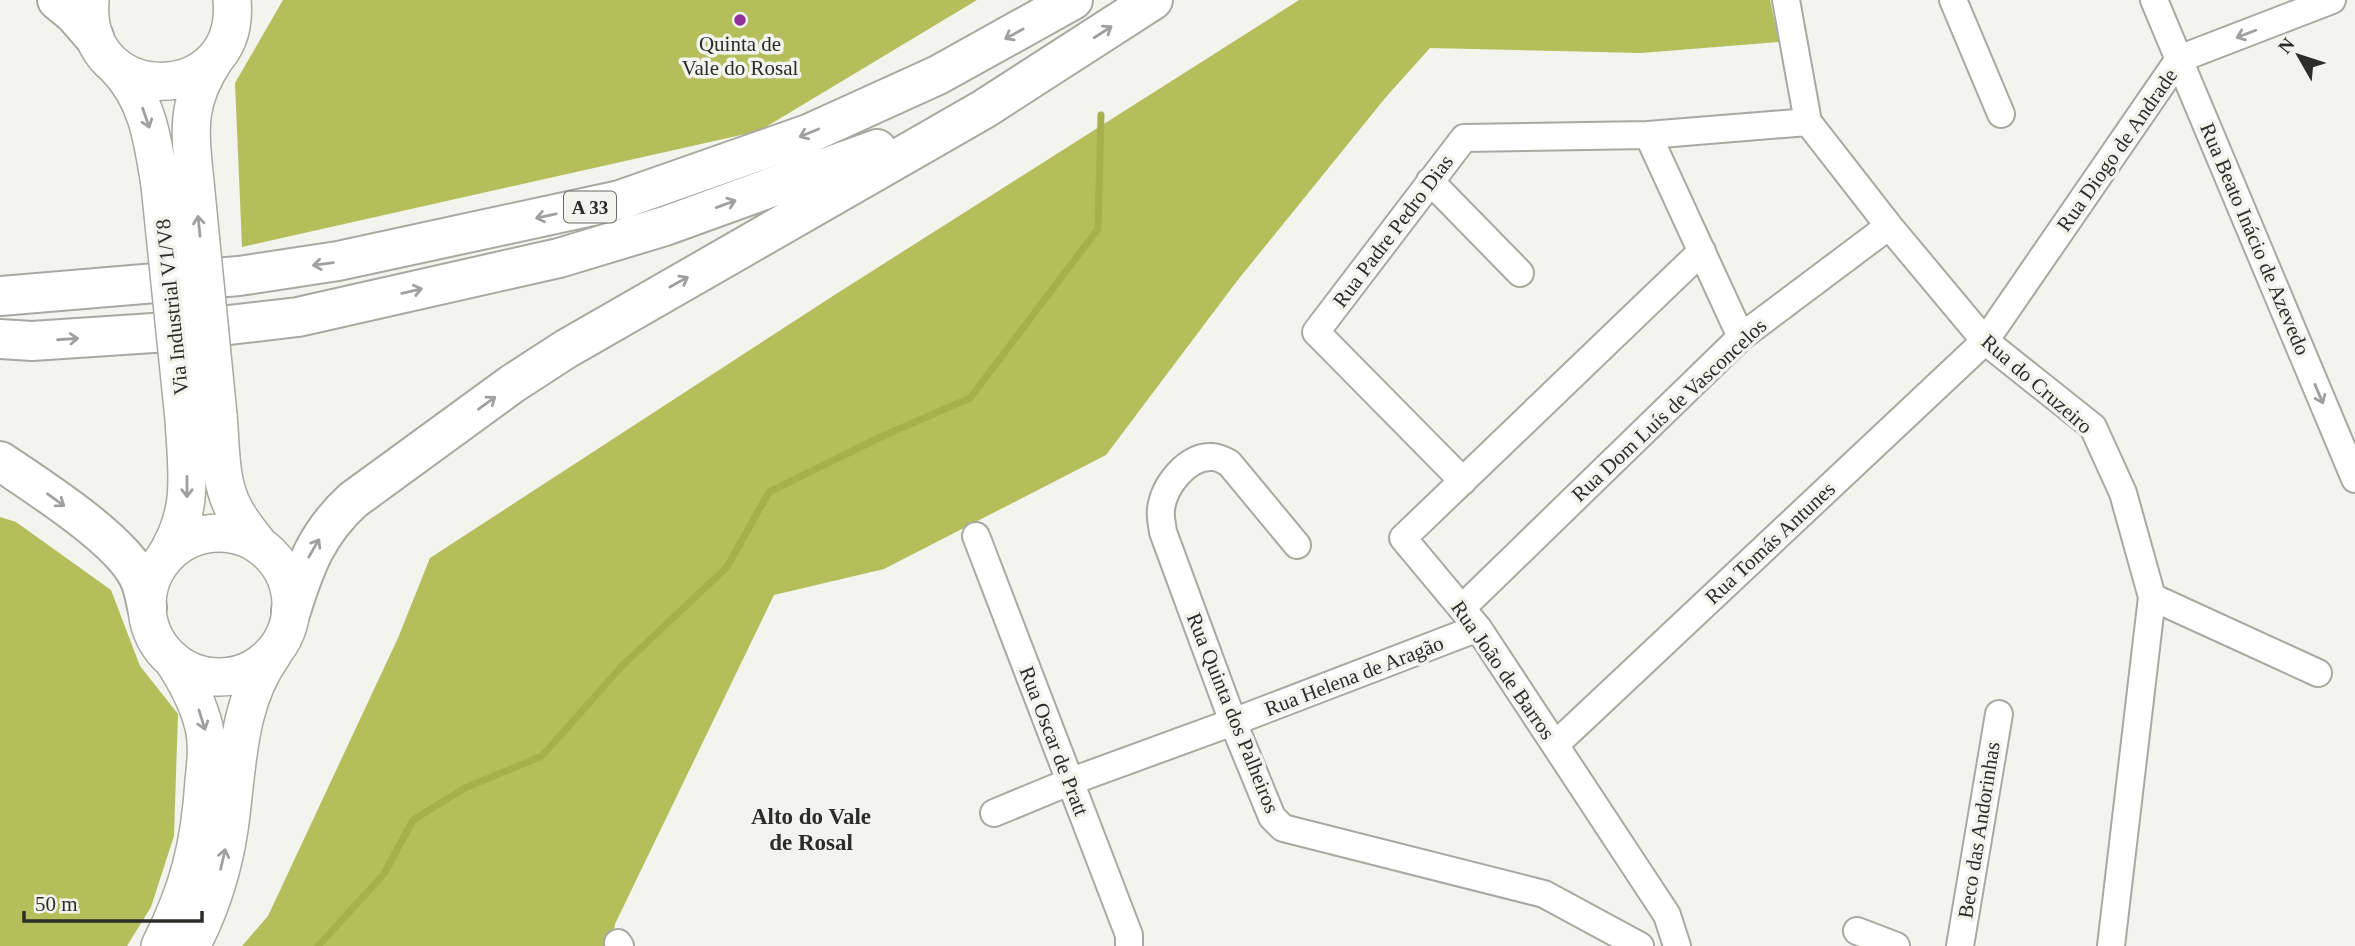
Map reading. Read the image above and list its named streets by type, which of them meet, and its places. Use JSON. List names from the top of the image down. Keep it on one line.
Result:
{"streets":{"highway":["A 33"],"main road":["Via Industrial V1/V8"],"street":["Rua Diogo de Andrade","Rua Padre Pedro Dias","Rua Beato Inácio de Azevedo","Rua do Cruzeiro","Rua Dom Luís de Vasconcelos","Rua Tomás Antunes","Rua João de Barros","Rua Helena de Aragão","Rua Quinta dos Palheiros","Rua Oscar de Pratt","Beco das Andorinhas"]},"crossings":[["Rua Diogo de Andrade","Rua Beato Inácio de Azevedo"],["Rua Diogo de Andrade","Rua do Cruzeiro"],["Rua Diogo de Andrade","Rua Tomás Antunes"],["Rua Padre Pedro Dias","Rua do Cruzeiro"],["Rua Padre Pedro Dias","Rua João de Barros"],["Rua do Cruzeiro","Rua Dom Luís de Vasconcelos"],["Rua do Cruzeiro","Rua Tomás Antunes"],["Rua Dom Luís de Vasconcelos","Rua João de Barros"],["Rua Dom Luís de Vasconcelos","Rua Helena de Aragão"],["Rua Tomás Antunes","Rua João de Barros"],["Rua João de Barros","Rua Helena de Aragão"],["Rua Helena de Aragão","Rua Quinta dos Palheiros"],["Rua Helena de Aragão","Rua Oscar de Pratt"]],"one_way":["Rua Beato Inácio de Azevedo"],"districts":["Alto do Vale de Rosal"],"places":["Quinta de Vale do Rosal"],"scale_bar":"50 m","north":"top left"}
